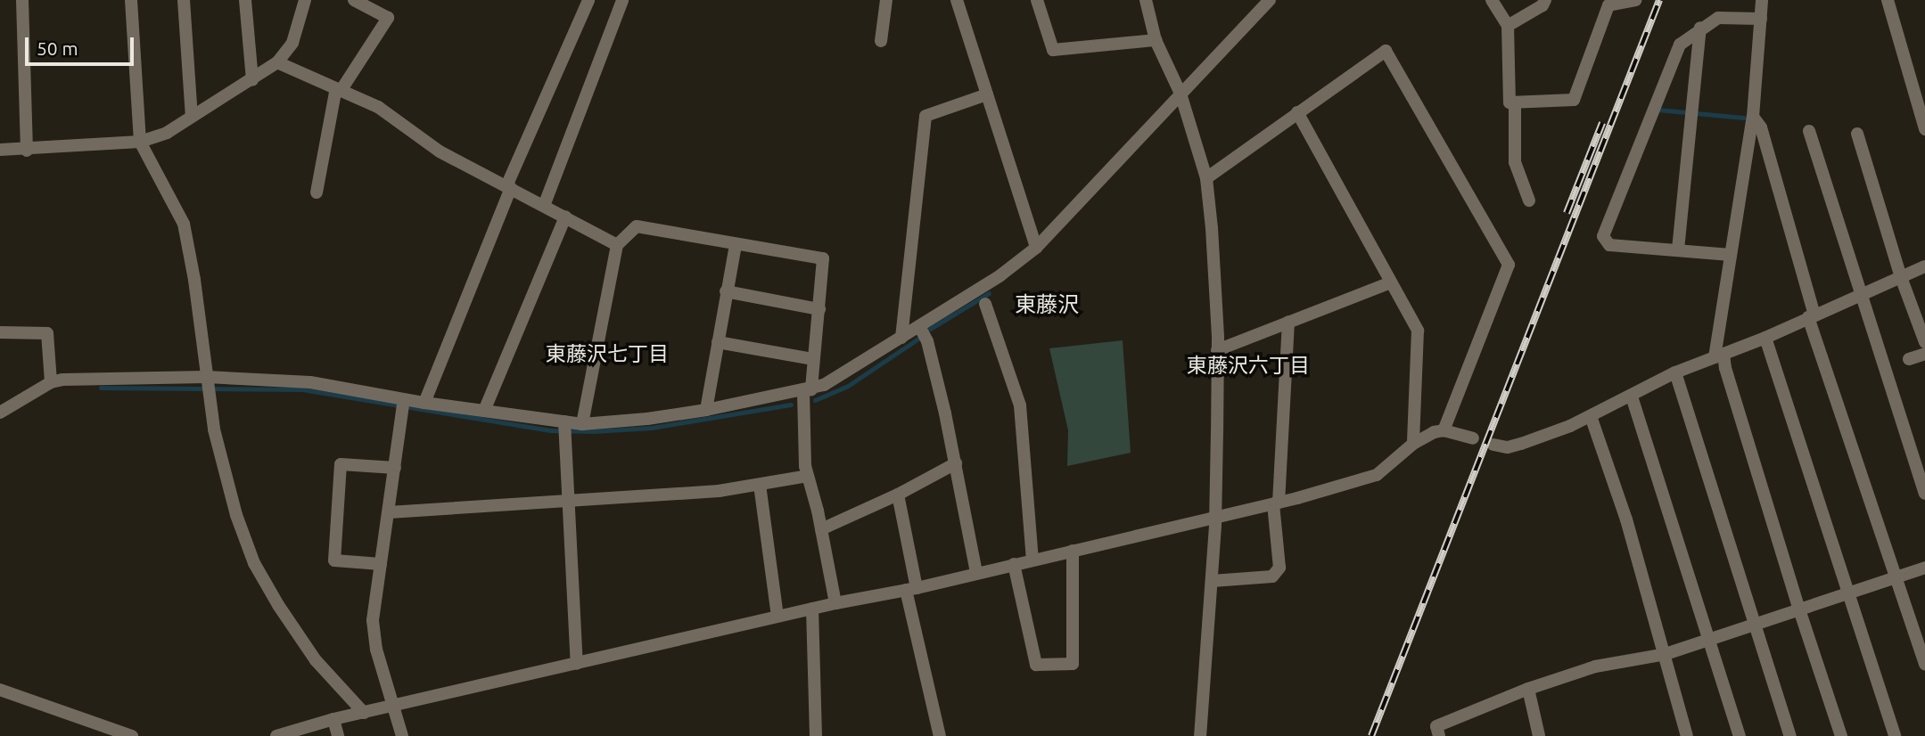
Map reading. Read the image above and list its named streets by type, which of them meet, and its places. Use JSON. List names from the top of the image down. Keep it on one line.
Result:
{"districts":["東藤沢","東藤沢七丁目","東藤沢六丁目"],"scale_bar":"50 m"}
